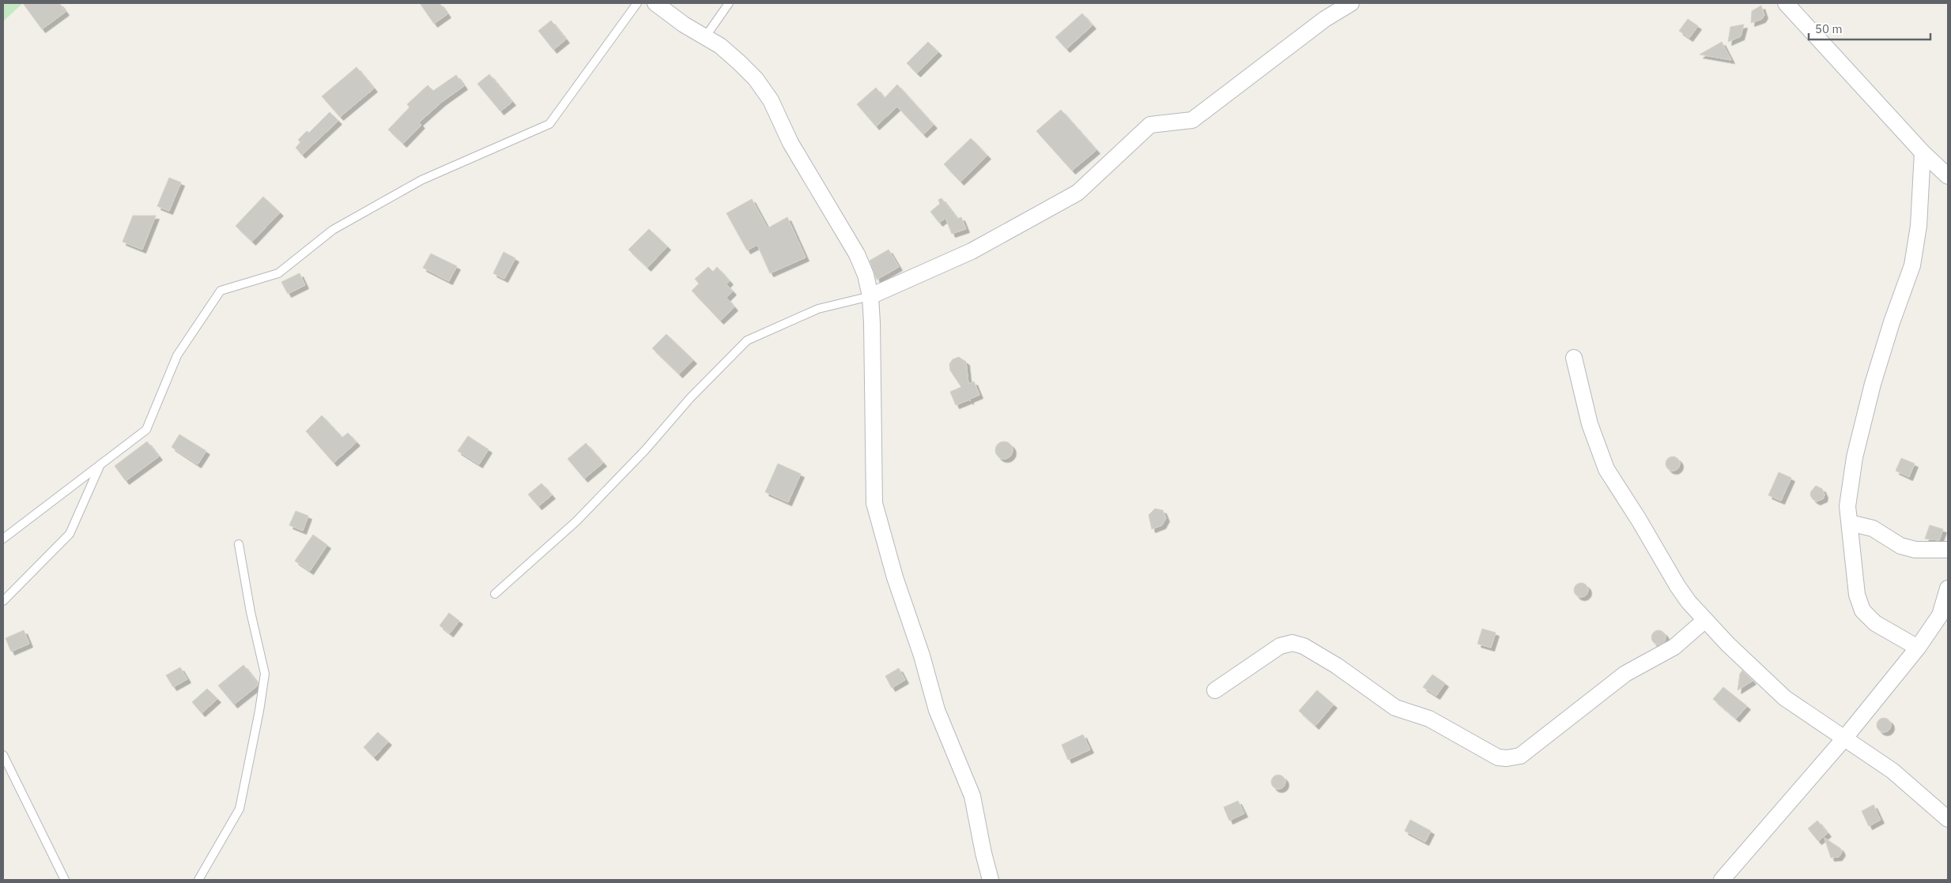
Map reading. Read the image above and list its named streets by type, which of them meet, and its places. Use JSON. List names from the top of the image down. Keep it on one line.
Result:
{"scale_bar":"50 m"}
